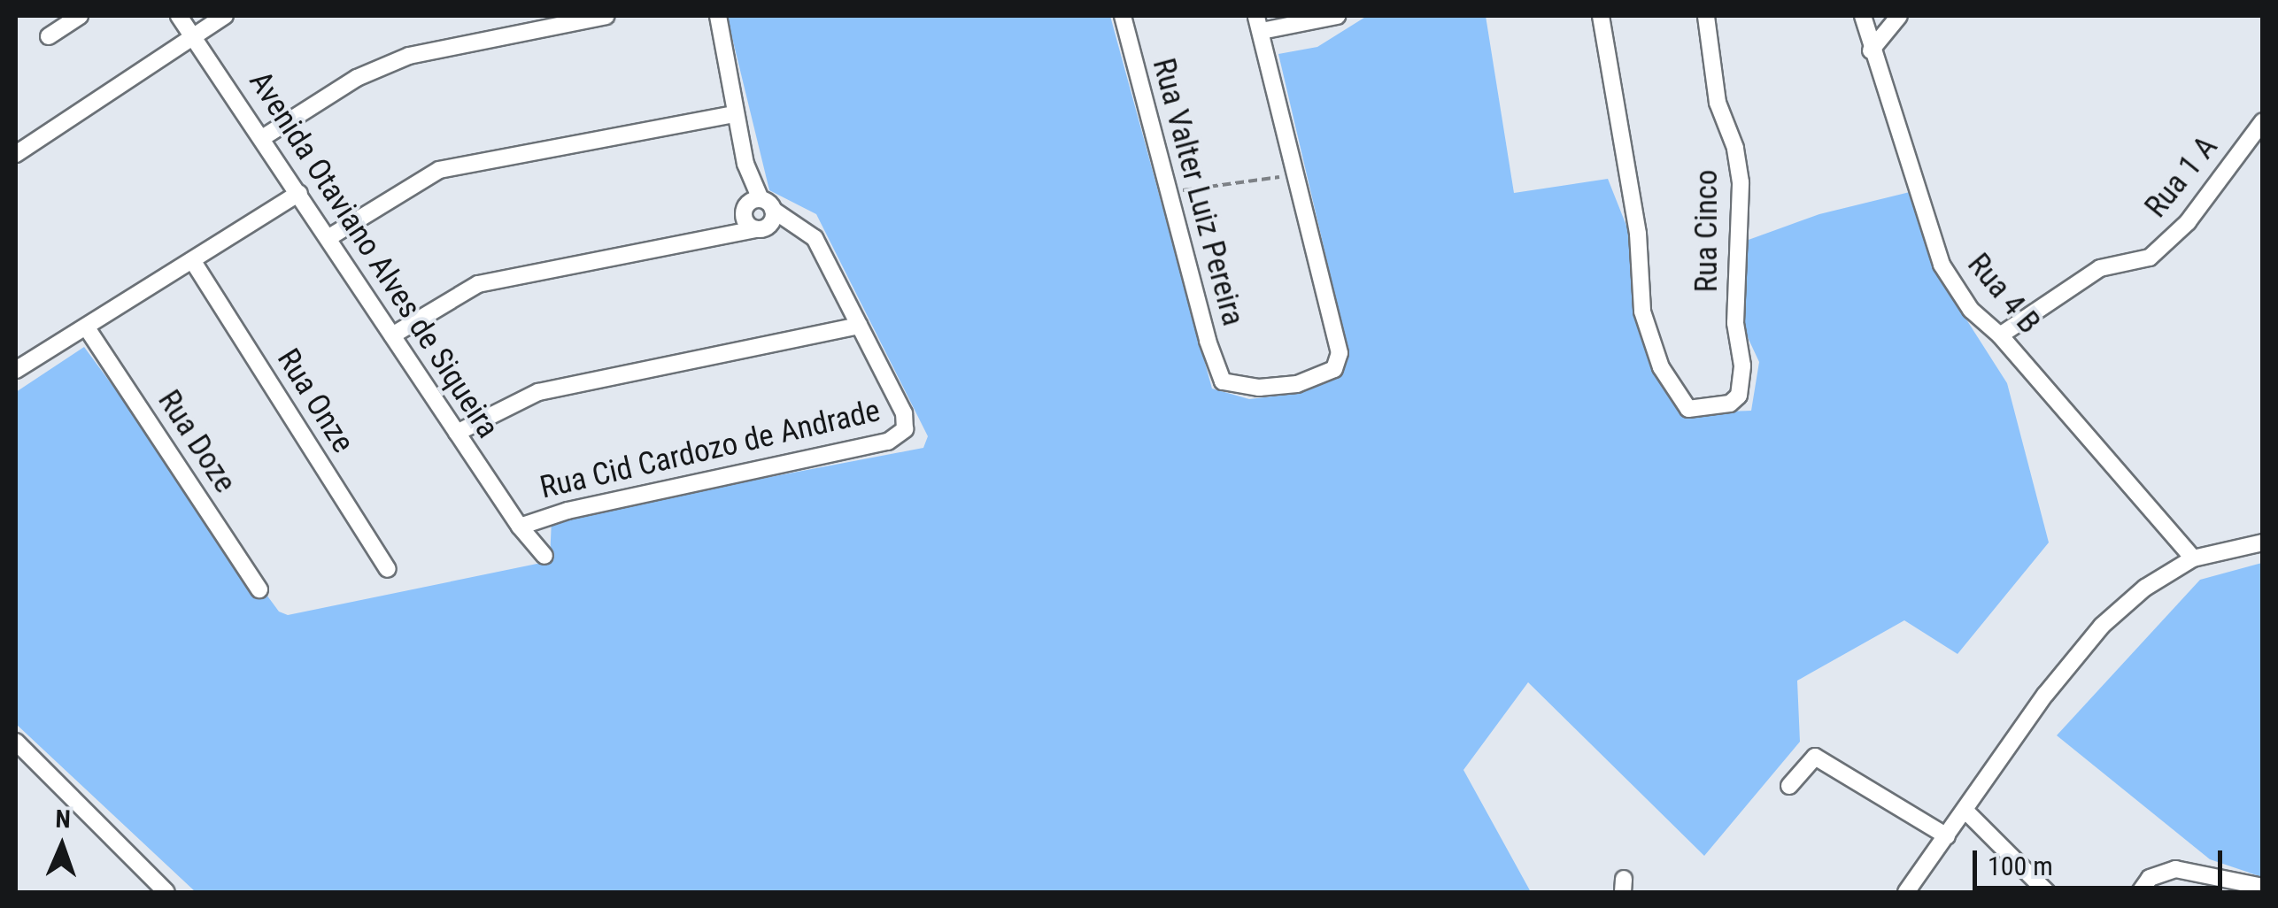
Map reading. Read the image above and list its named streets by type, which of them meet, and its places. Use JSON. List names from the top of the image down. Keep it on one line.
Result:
{"streets":{"street":["Rua 1 A","Rua Valter Luiz Pereira","Rua Cinco","Avenida Otaviano Alves de Siqueira","Rua 4 B","Rua Onze","Rua Doze","Rua Cid Cardozo de Andrade"]},"crossings":[["Rua 1 A","Rua 4 B"],["Avenida Otaviano Alves de Siqueira","Rua Cid Cardozo de Andrade"]],"scale_bar":"100 m","north":"top"}
